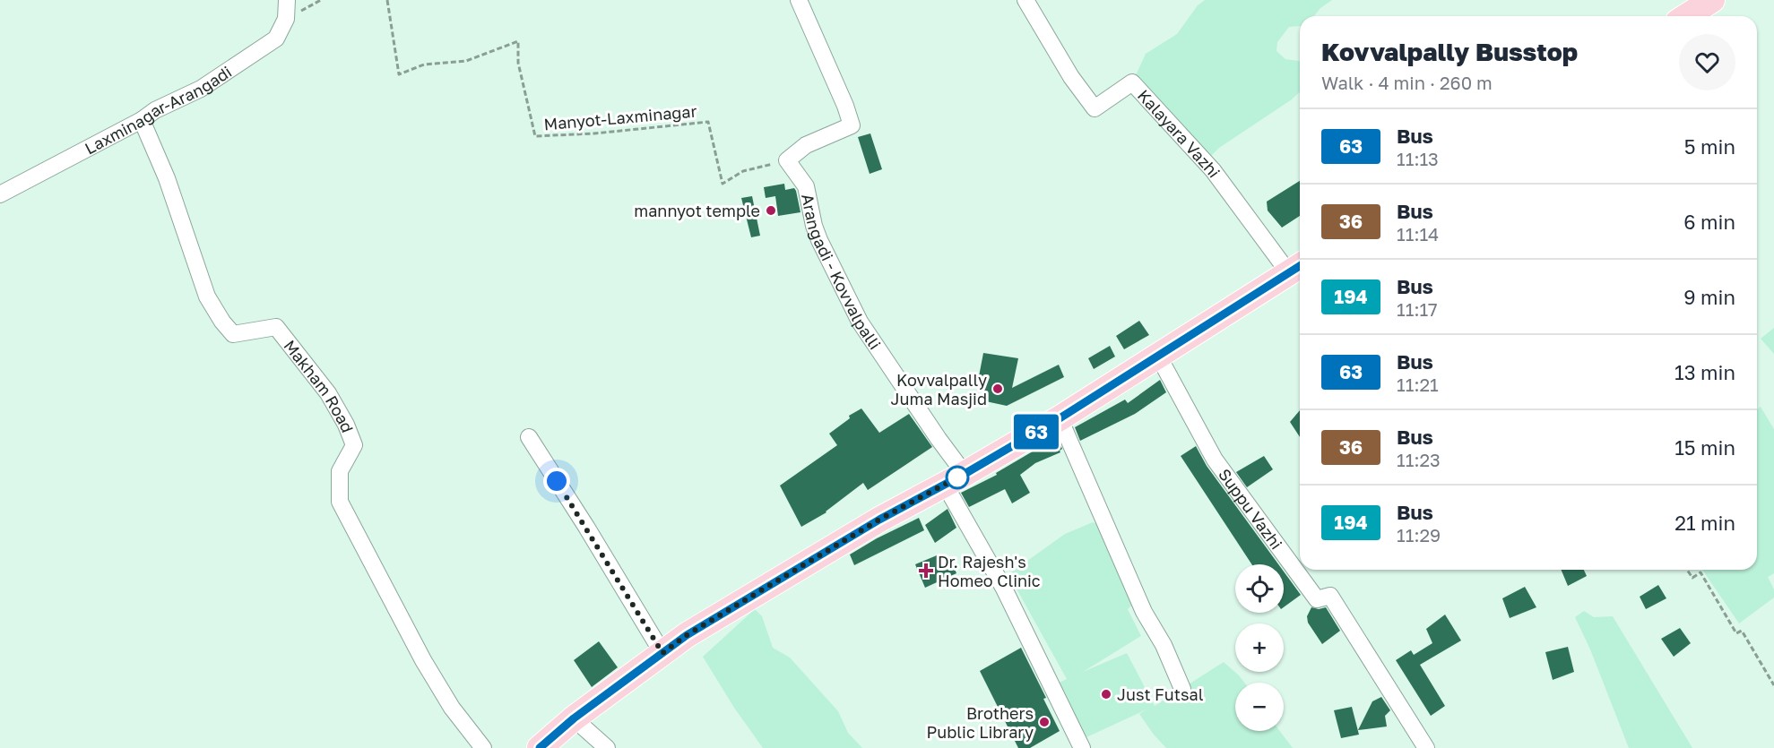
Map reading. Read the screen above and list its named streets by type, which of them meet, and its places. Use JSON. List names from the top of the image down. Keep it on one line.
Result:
{"streets":{"street":["Laxminagar-Arangadi","Kalayara Vazhi","Arangadi - Kovvalpalli","Makham Road","Suppu Vazhi"],"path":["Manyot-Laxminagar"]},"crossings":[["Laxminagar-Arangadi","Makham Road"],["Manyot-Laxminagar","Arangadi - Kovvalpalli"]],"places":{"other":["mannyot temple","Kovvalpally Juma Masjid","Just Futsal","Brothers Public Library"],"health":["Dr. Rajesh's Homeo Clinic"]},"lines":["bus line 63"],"page":{"on_map":"63","heading":["Kovvalpally Busstop","Walk · 4 min · 260 m"],"list":[{"mark":"63","name":"Bus","note":"11:13","value":"5 min"},{"mark":"36","name":"Bus","note":"11:14","value":"6 min"},{"mark":"194","name":"Bus","note":"11:17","value":"9 min"},{"mark":"63","name":"Bus","note":"11:21","value":"13 min"},{"mark":"36","name":"Bus","note":"11:23","value":"15 min"},{"mark":"194","name":"Bus","note":"11:29","value":"21 min"}],"map_buttons":["+","−"]}}
